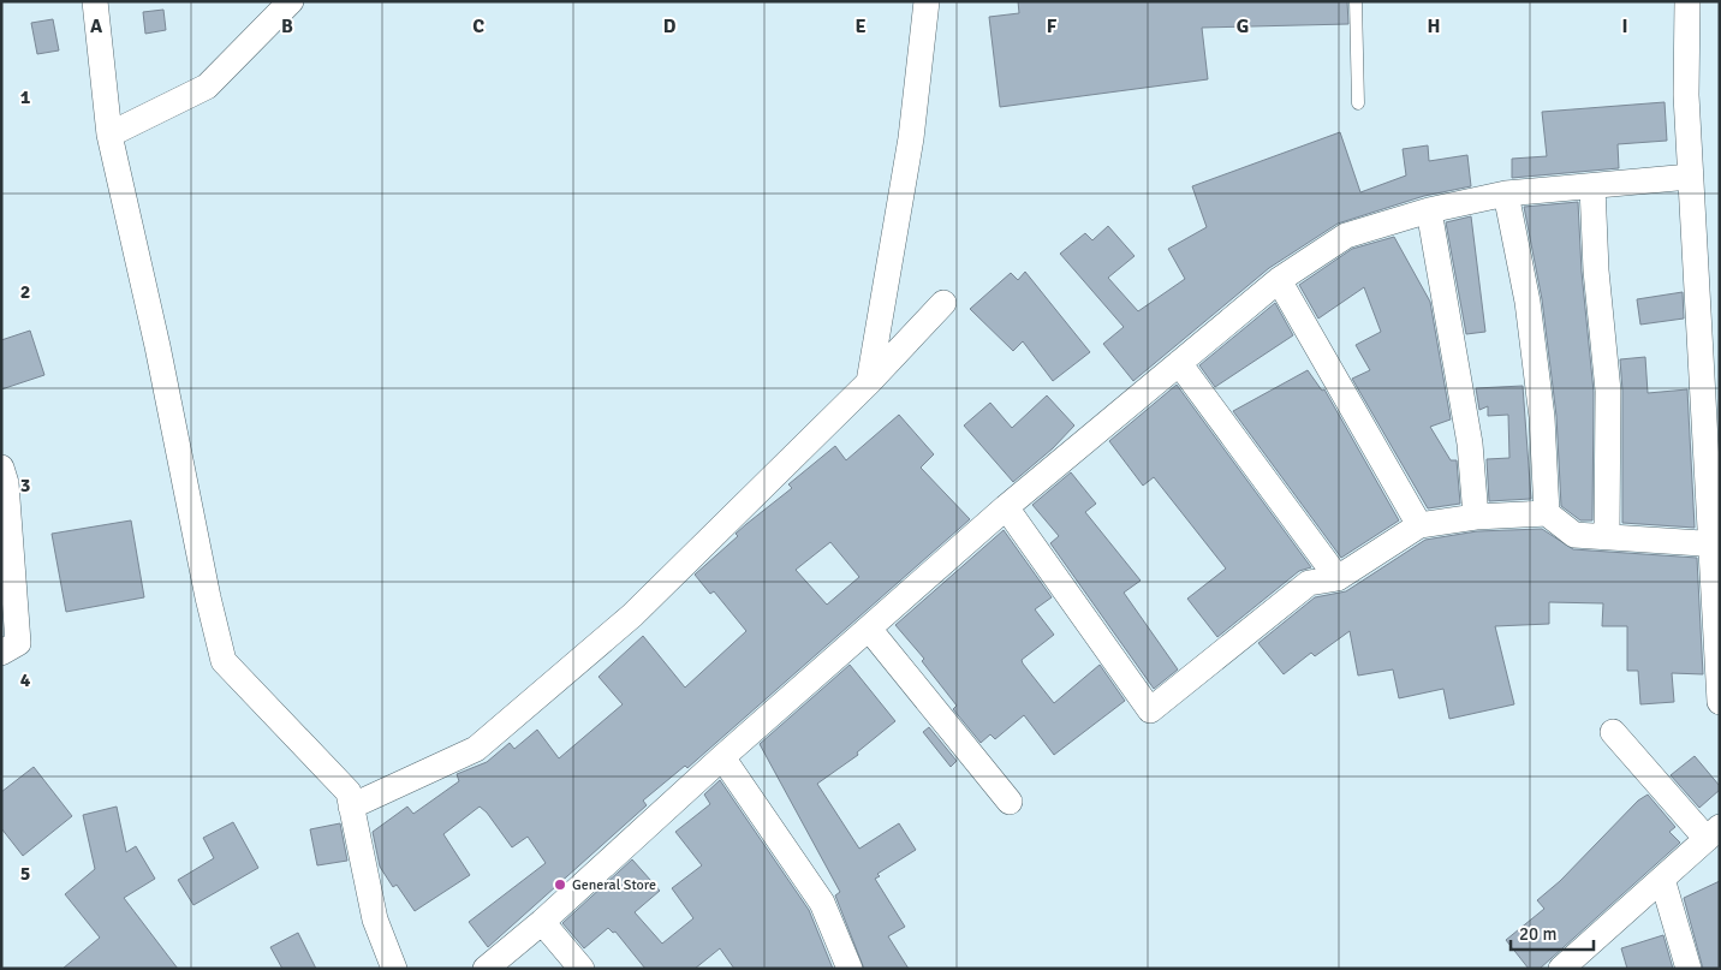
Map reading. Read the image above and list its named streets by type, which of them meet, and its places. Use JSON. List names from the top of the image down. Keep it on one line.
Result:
{"places":["General Store"],"scale_bar":"20 m","grid":{"columns":["A","B","C","D","E","F","G","H","I"],"rows":["1","2","3","4","5"]}}
